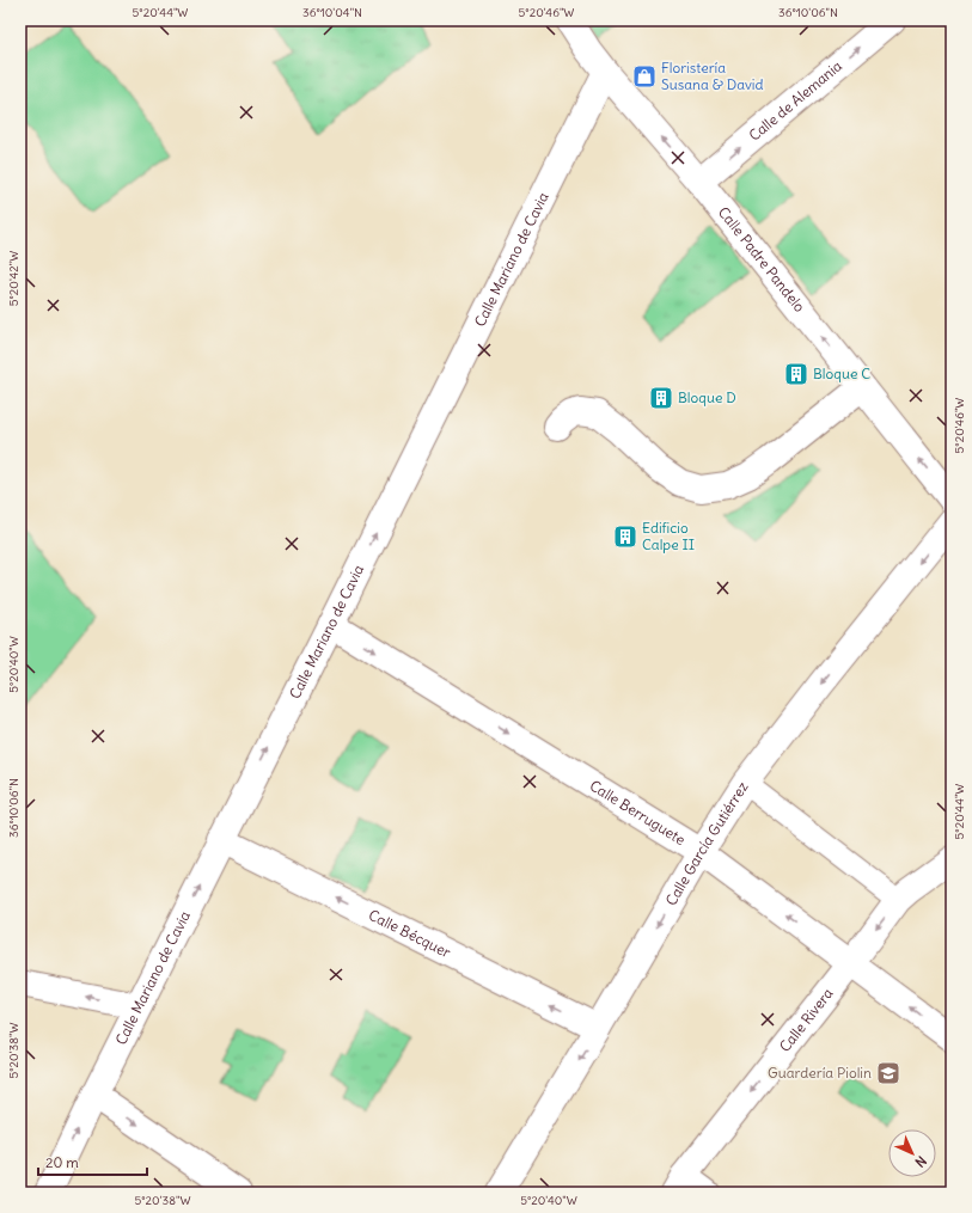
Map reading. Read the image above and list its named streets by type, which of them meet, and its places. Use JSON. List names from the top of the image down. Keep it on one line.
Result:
{"streets":{"street":["Calle de Alemania","Calle Padre Pandelo","Calle Mariano de Cavia","Calle Berruguete","Calle García Gutiérrez","Calle Bécquer","Calle Rivera"]},"crossings":[["Calle de Alemania","Calle Padre Pandelo"],["Calle Padre Pandelo","Calle Mariano de Cavia"],["Calle Mariano de Cavia","Calle Berruguete"],["Calle Mariano de Cavia","Calle Bécquer"],["Calle Berruguete","Calle García Gutiérrez"],["Calle Berruguete","Calle Rivera"],["Calle García Gutiérrez","Calle Bécquer"]],"one_way":["Calle de Alemania","Calle Padre Pandelo","Calle Mariano de Cavia","Calle García Gutiérrez","Calle Bécquer","Calle Rivera"],"places":{"shop":["Floristería Susana & David"],"building":["Bloque C","Bloque D","Edificio Calpe II"],"school or university":["Guardería Piolin"]},"scale_bar":"20 m","north":"bottom right","coordinates":["5°20'44\"W","36°10'04\"N","5°20'46\"W","36°10'06\"N","5°20'42\"W","5°20'40\"W","5°20'38\"W"]}
